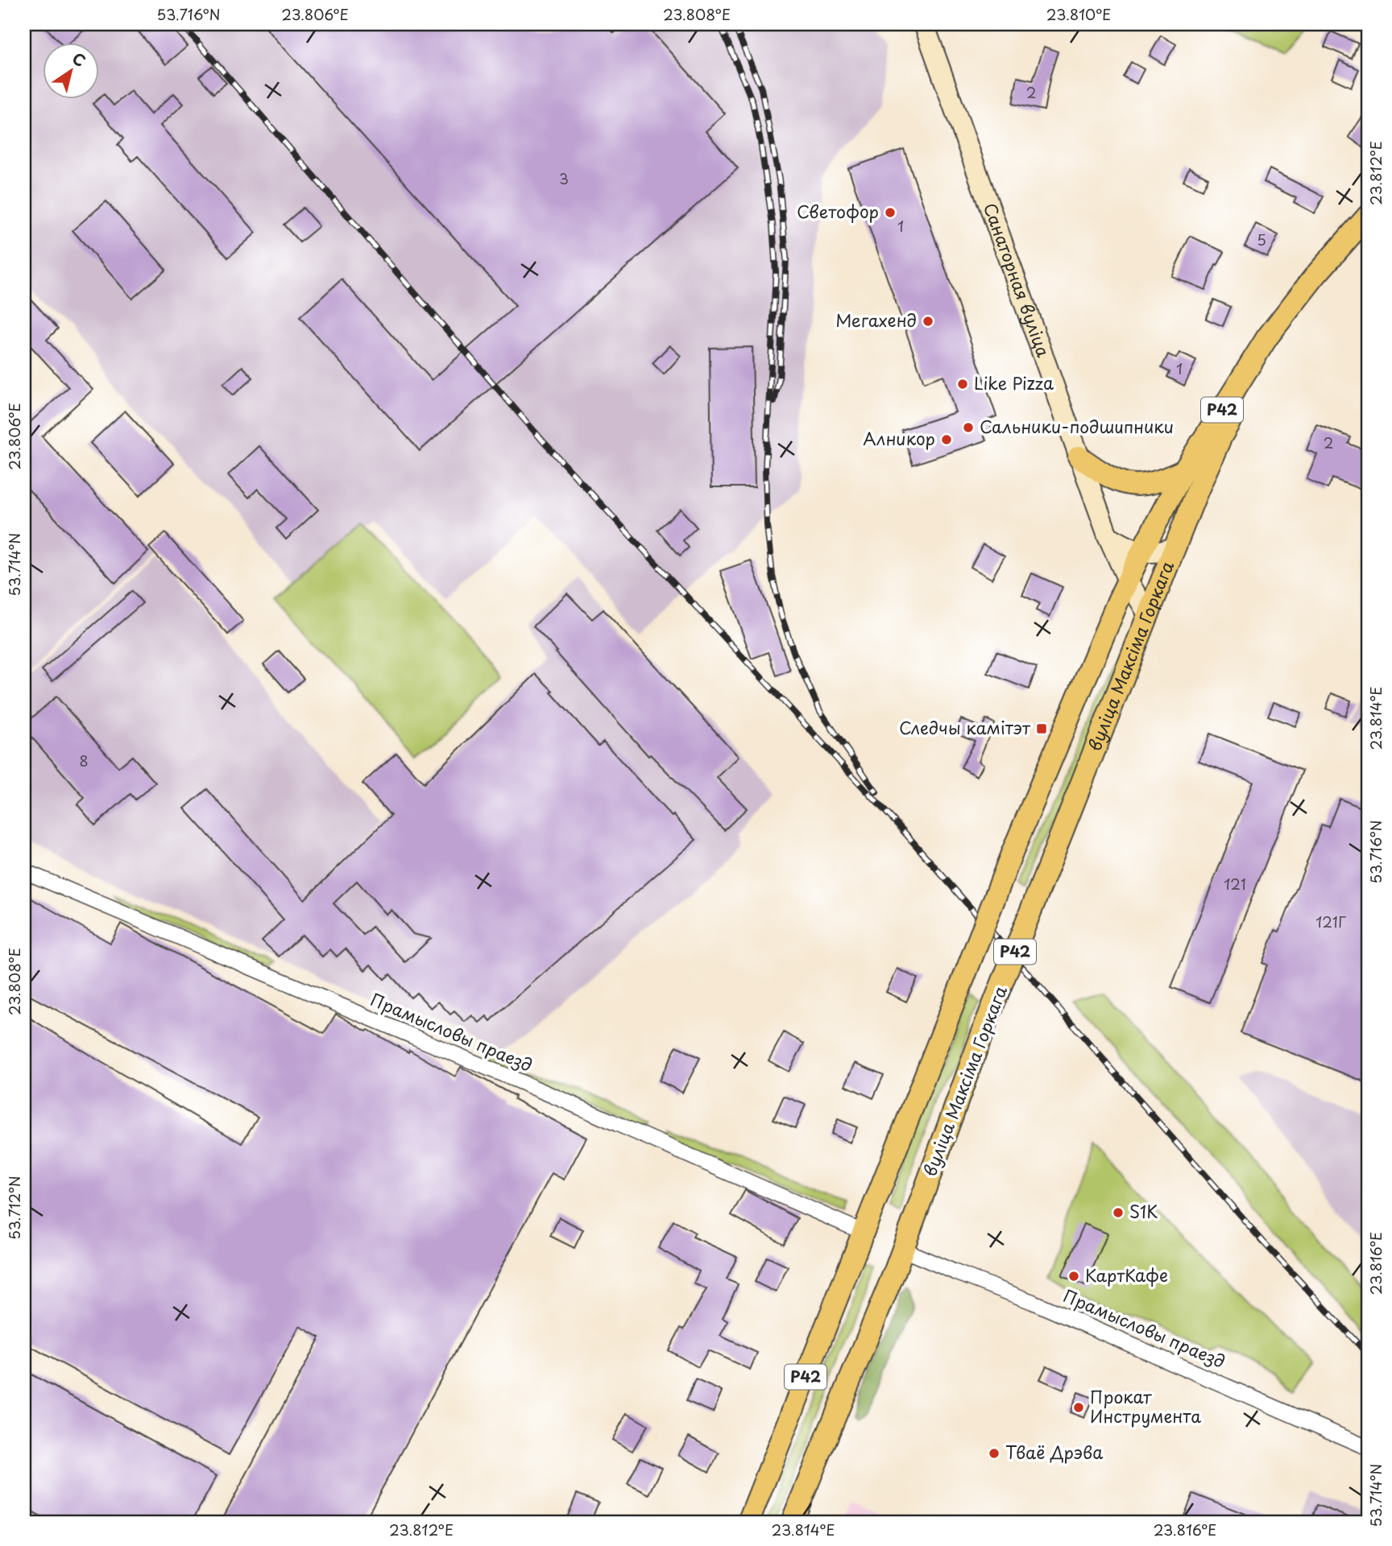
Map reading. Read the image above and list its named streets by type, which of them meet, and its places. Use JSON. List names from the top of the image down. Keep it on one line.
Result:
{"streets":{"main road":["Р42","вуліца Максіма Горкага"],"street":["Санаторная вуліца","Прамысловы праезд"]},"crossings":[["Р42","вуліца Максіма Горкага"],["вуліца Максіма Горкага","Прамысловы праезд"]],"places":{"other":["Светофор","Мегахенд","Like Pizza","Сальники-подшипники","Алникор","S1K","КартКафе","Прокат Инструмента","Тваё Дрэва"],"transit":["Следчы камітэт"]},"house_numbers":["2","3","1","5","1","2","8","121","121Г"],"north":"top right","coordinates":["53.716°N","23.806°E","23.808°E","23.810°E","23.812°E","53.714°N","23.814°E","53.712°N","23.816°E"]}
